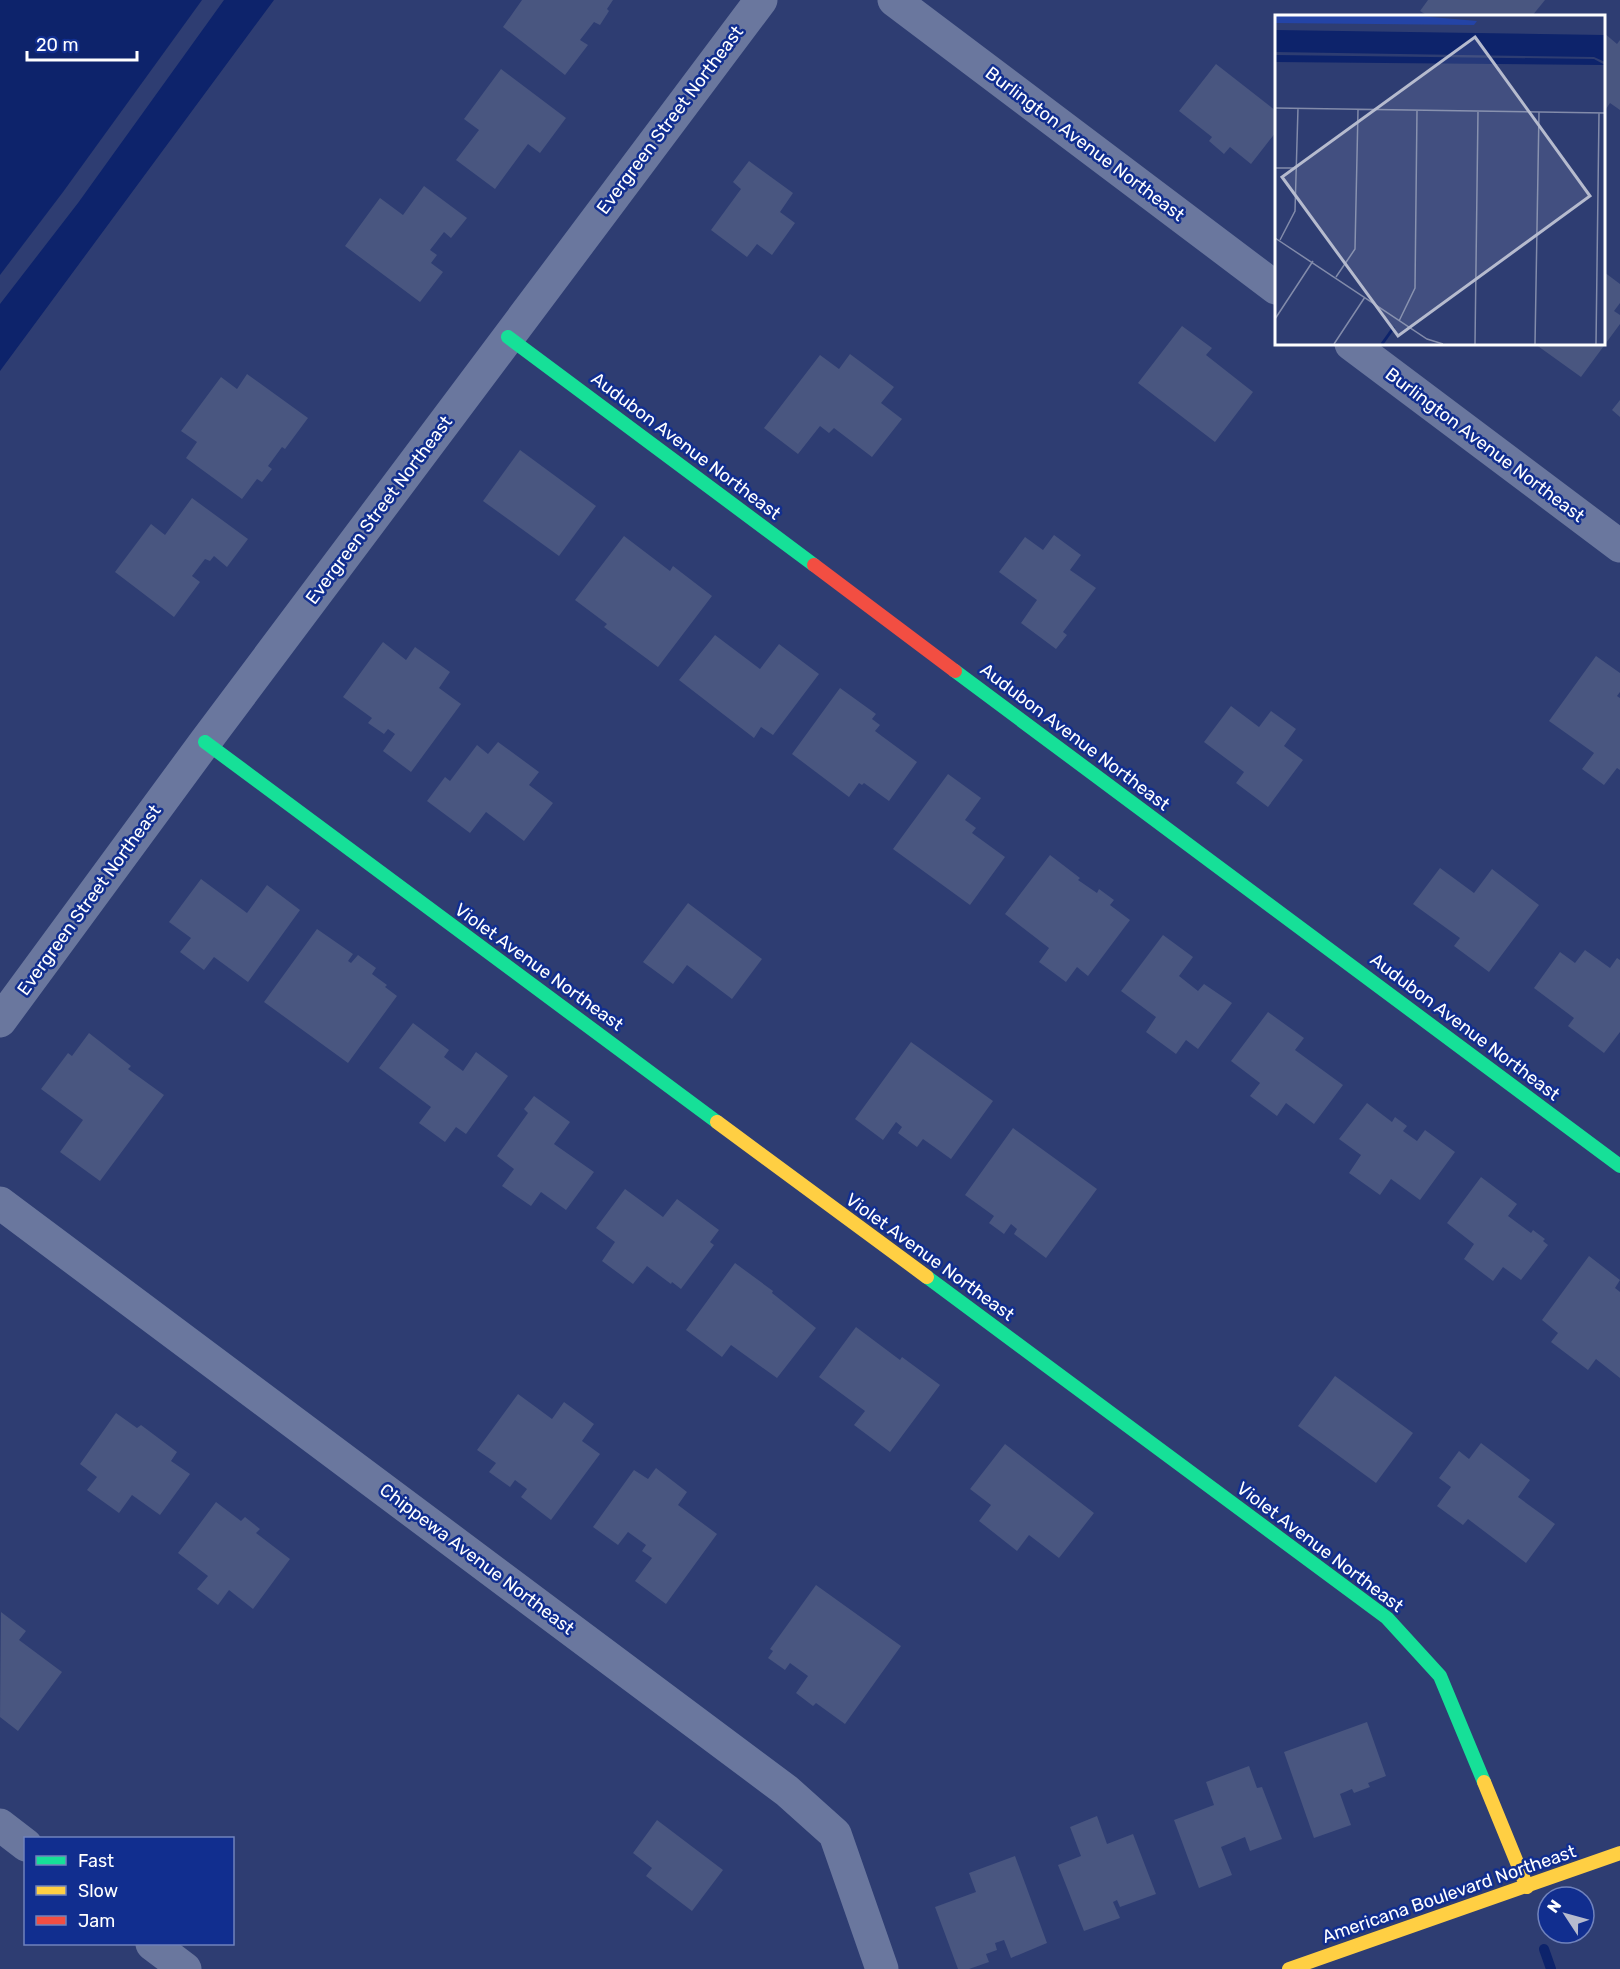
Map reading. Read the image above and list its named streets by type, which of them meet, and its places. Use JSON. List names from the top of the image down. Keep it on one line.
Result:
{"streets":{"street":["Evergreen Street Northeast","Burlington Avenue Northeast","Audubon Avenue Northeast","Violet Avenue Northeast","Chippewa Avenue Northeast","Americana Boulevard Northeast"]},"crossings":[["Evergreen Street Northeast","Audubon Avenue Northeast"],["Evergreen Street Northeast","Violet Avenue Northeast"],["Violet Avenue Northeast","Americana Boulevard Northeast"]],"legend":["Fast","Slow","Jam"],"scale_bar":"20 m","north":"top left"}
